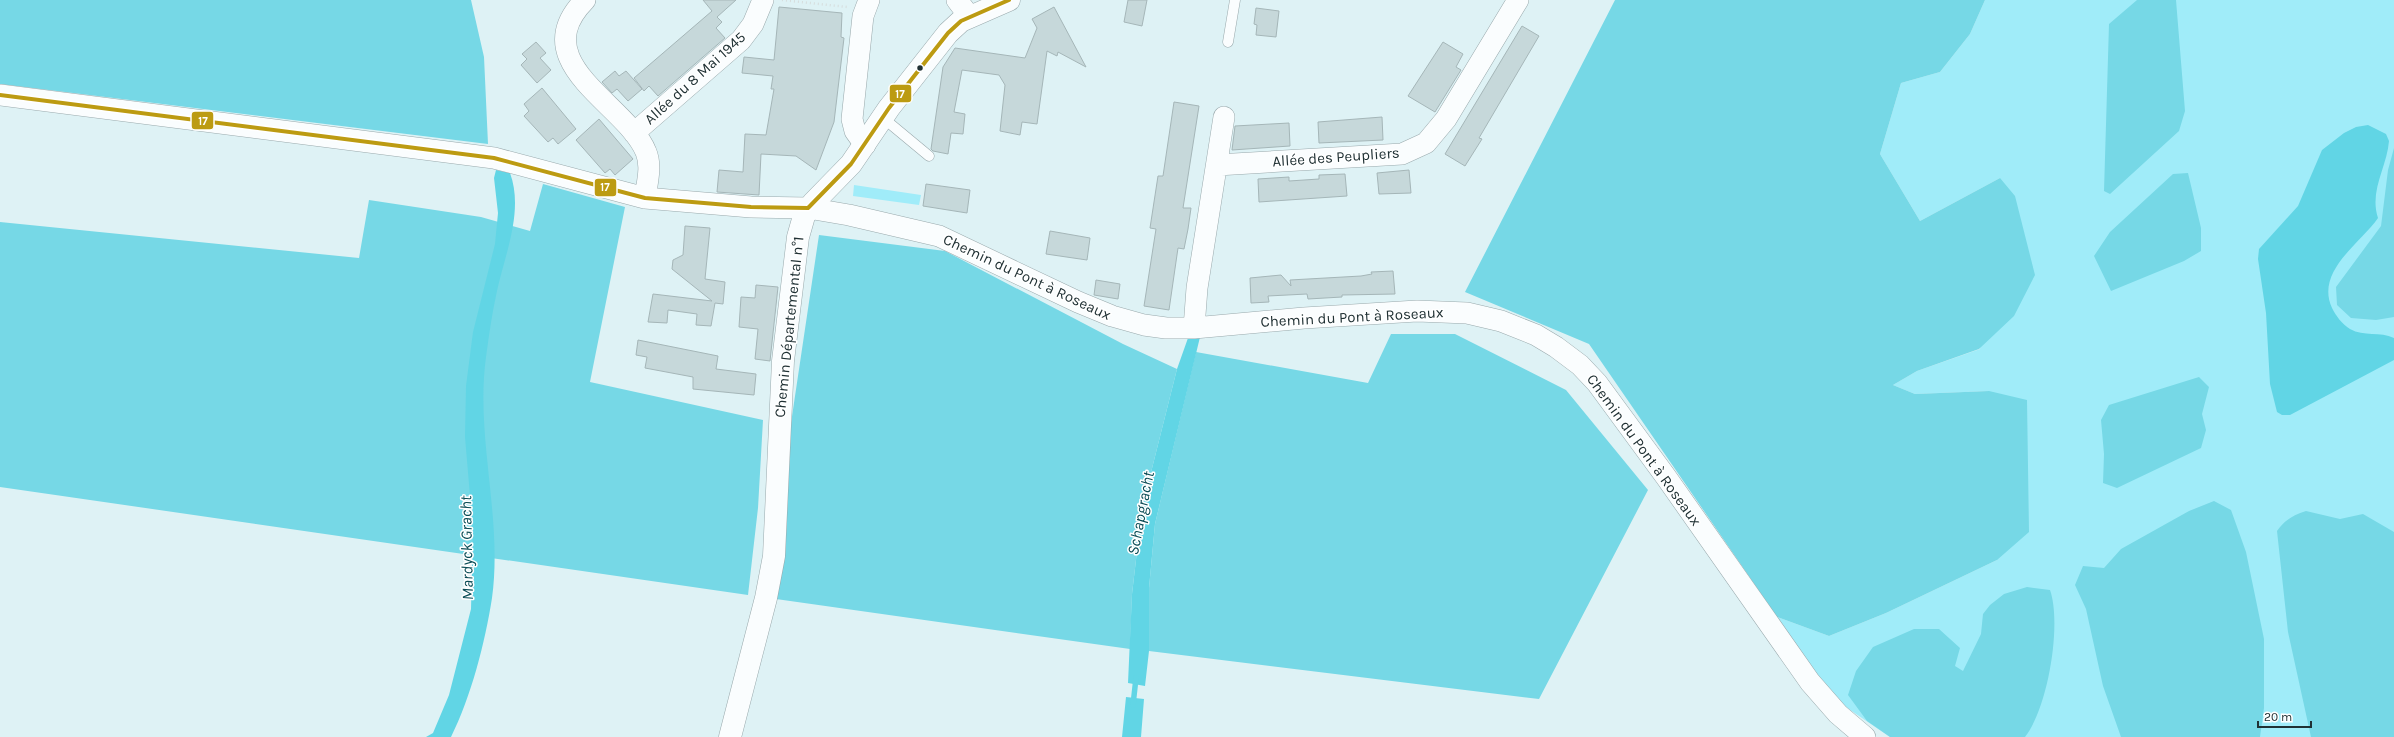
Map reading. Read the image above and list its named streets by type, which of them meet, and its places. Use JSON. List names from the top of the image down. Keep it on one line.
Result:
{"streets":{"street":["Allée du 8 Mai 1945","Allée des Peupliers","Chemin du Pont à Roseaux","Chemin Départemental n°1"]},"crossings":[["Allée du 8 Mai 1945","Chemin du Pont à Roseaux"],["Chemin du Pont à Roseaux","Chemin Départemental n°1"]],"water":["Schapgracht","Mardyck Gracht"],"lines":["transit line 17"],"scale_bar":"20 m"}
